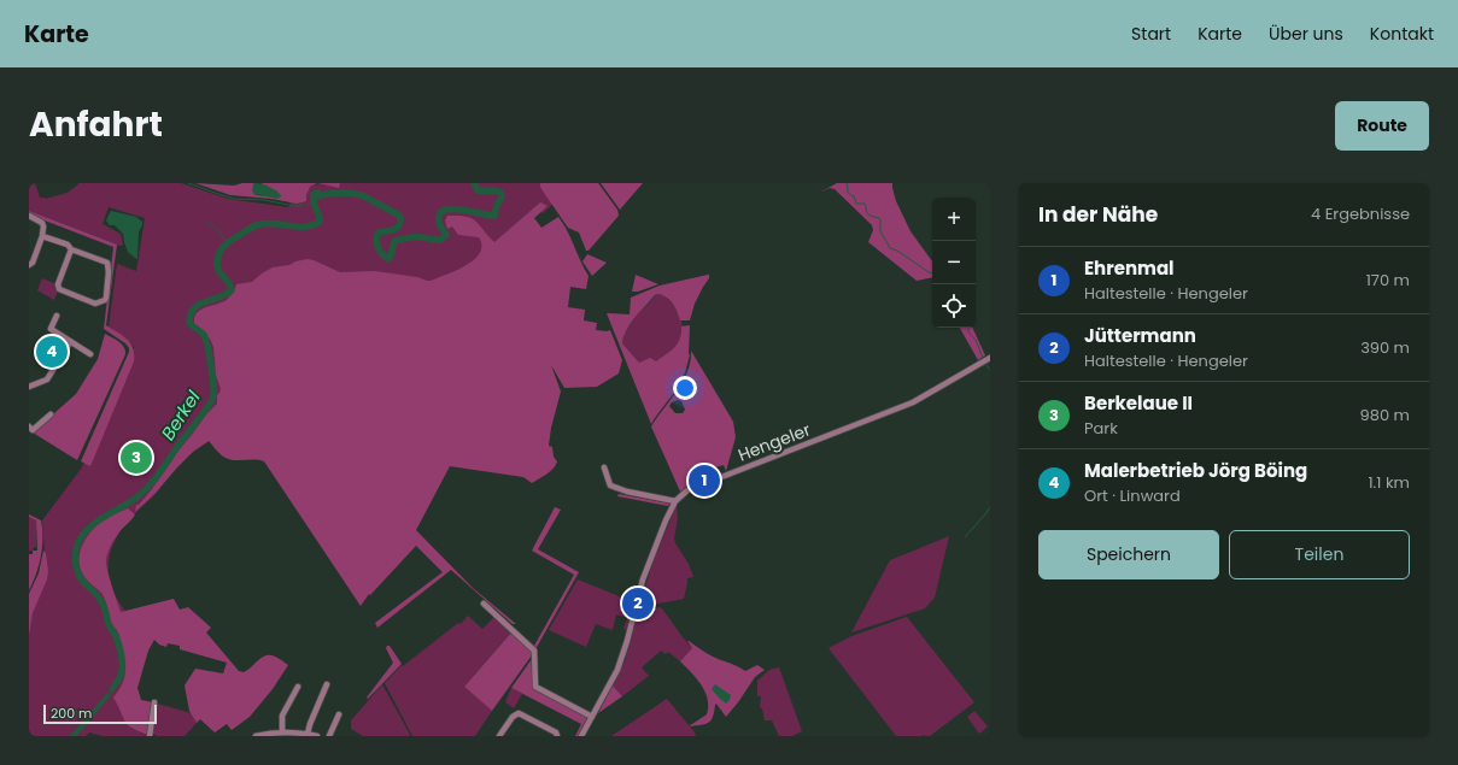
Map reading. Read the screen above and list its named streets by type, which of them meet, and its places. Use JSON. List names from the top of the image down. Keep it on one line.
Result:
{"streets":{"street":["Hengeler"]},"water":["Berkel"],"scale_bar":"200 m","page":{"header":"Karte","nav":["Start","Karte","Über uns","Kontakt"],"title":"Anfahrt","buttons":["Route",["Speichern","Teilen"]],"heading":["In der Nähe","4 Ergebnisse"],"map_buttons":["+","−"],"list":[{"mark":"1","name":"Ehrenmal","note":"Haltestelle · Hengeler","value":"170 m"},{"mark":"2","name":"Jüttermann","note":"Haltestelle · Hengeler","value":"390 m"},{"mark":"3","name":"Berkelaue II","note":"Park","value":"980 m"},{"mark":"4","name":"Malerbetrieb Jörg Böing","note":"Ort · Linward","value":"1.1 km"}],"pins":["4","3","1","2"],"scale":"200 m"}}
